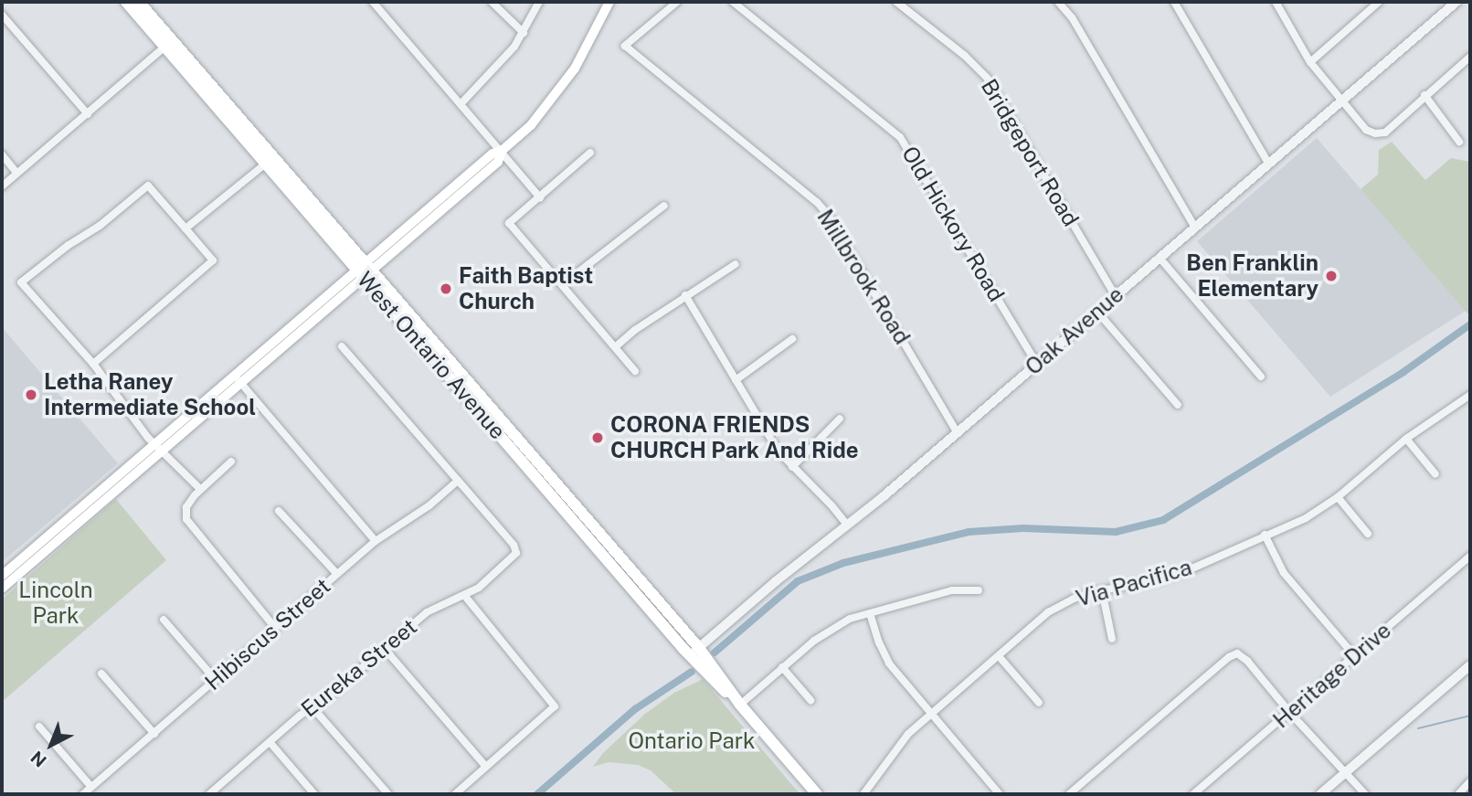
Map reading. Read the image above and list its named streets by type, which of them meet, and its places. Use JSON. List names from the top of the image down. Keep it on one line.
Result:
{"streets":{"main road":["West Ontario Avenue"],"street":["Bridgeport Road","Old Hickory Road","Millbrook Road","Oak Avenue","Via Pacifica","Hibiscus Street","Eureka Street","Heritage Drive"]},"crossings":[["Bridgeport Road","Oak Avenue"],["Old Hickory Road","Oak Avenue"],["Millbrook Road","Oak Avenue"],["Oak Avenue","West Ontario Avenue"],["Hibiscus Street","Eureka Street"]],"parks":["Lincoln Park","Ontario Park"],"places":["Ben Franklin Elementary","Faith Baptist Church","Letha Raney Intermediate School","CORONA FRIENDS CHURCH Park And Ride"],"north":"bottom left"}
